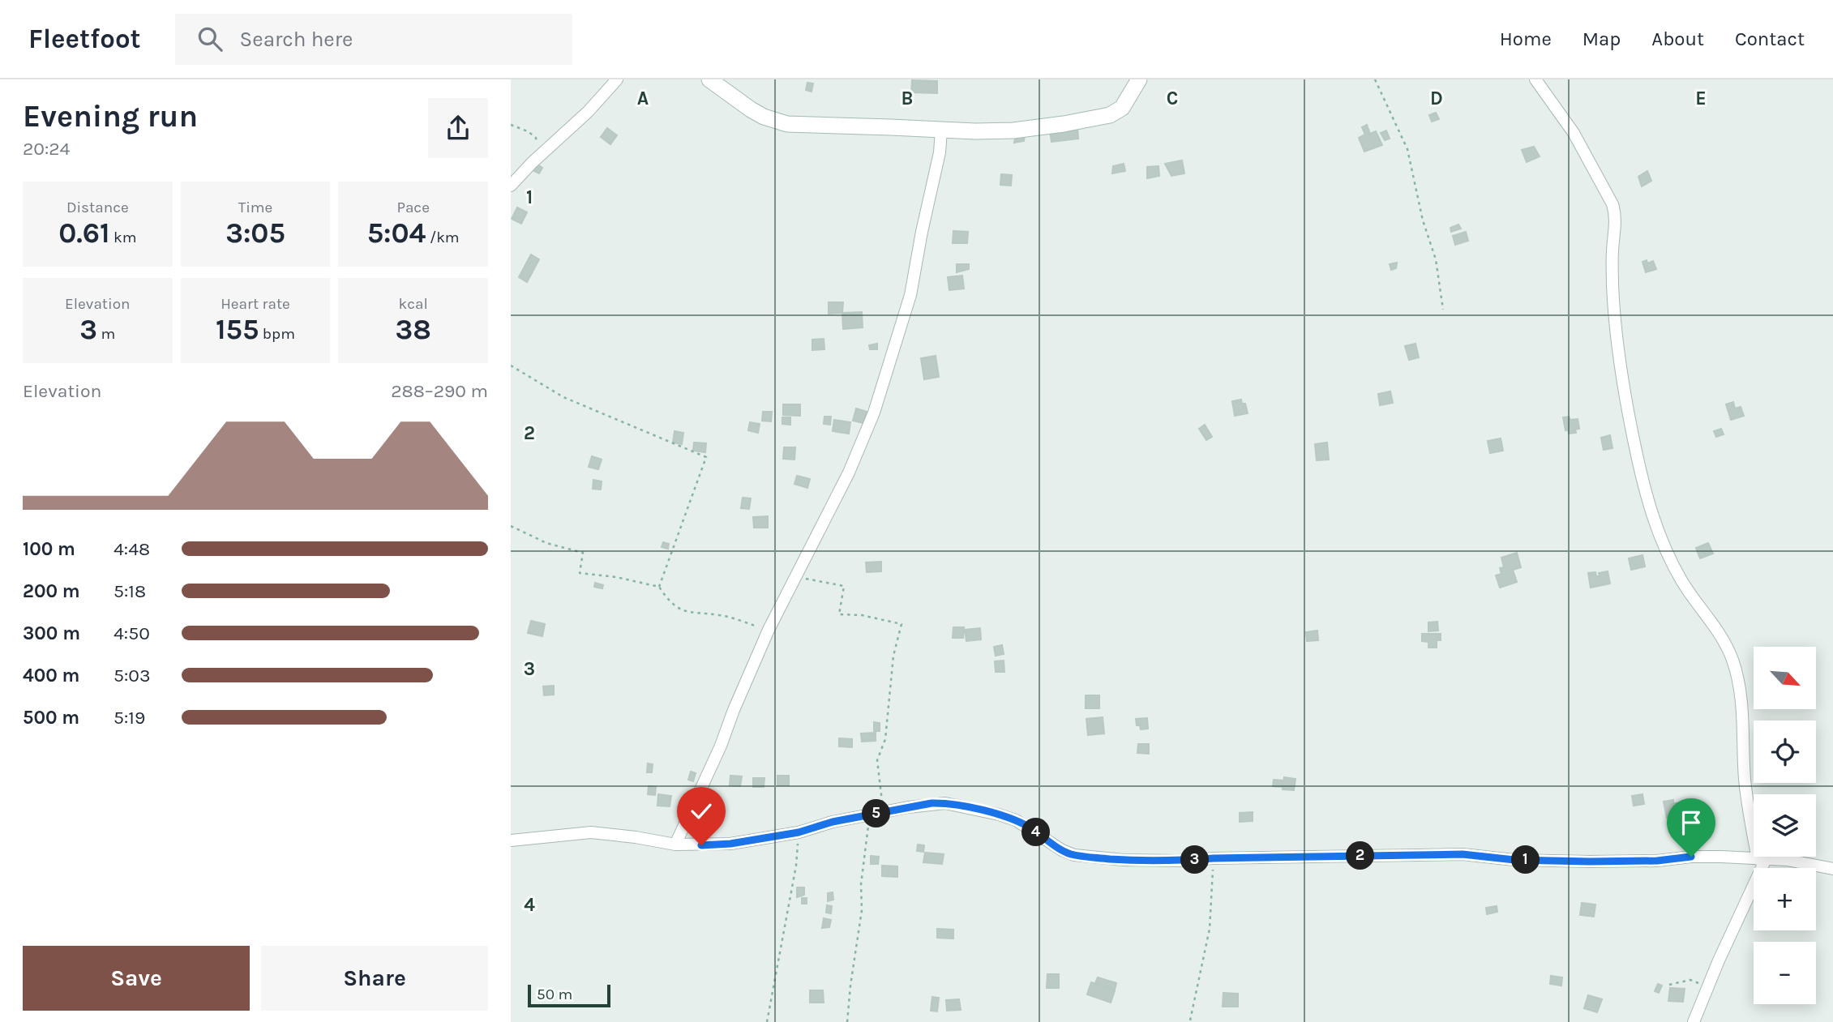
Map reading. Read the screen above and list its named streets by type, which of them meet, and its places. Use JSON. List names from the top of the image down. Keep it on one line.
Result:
{"scale_bar":"50 m","north":"bottom right","page":{"header":"Fleetfoot","search":"Search here","nav":["Home","Map","About","Contact"],"heading":["Evening run","20:24"],"stats":[["Distance","0.61 km"],["Time","3:05"],["Pace","5:04 /km"],["Elevation","3 m"],["Heart rate","155 bpm"],["kcal","38"]],"chart":["Elevation","288–290 m"],"list":[{"name":"100 m","note":"4:48"},{"name":"200 m","note":"5:18"},{"name":"300 m","note":"4:50"},{"name":"400 m","note":"5:03"},{"name":"500 m","note":"5:19"}],"map_buttons":["+","−"],"pins":["5","4","2","1","3"],"buttons":["Save","Share"],"scale":"50 m"},"grid":{"columns":["A","B","C","D","E"],"rows":["1","2","3","4"]}}
